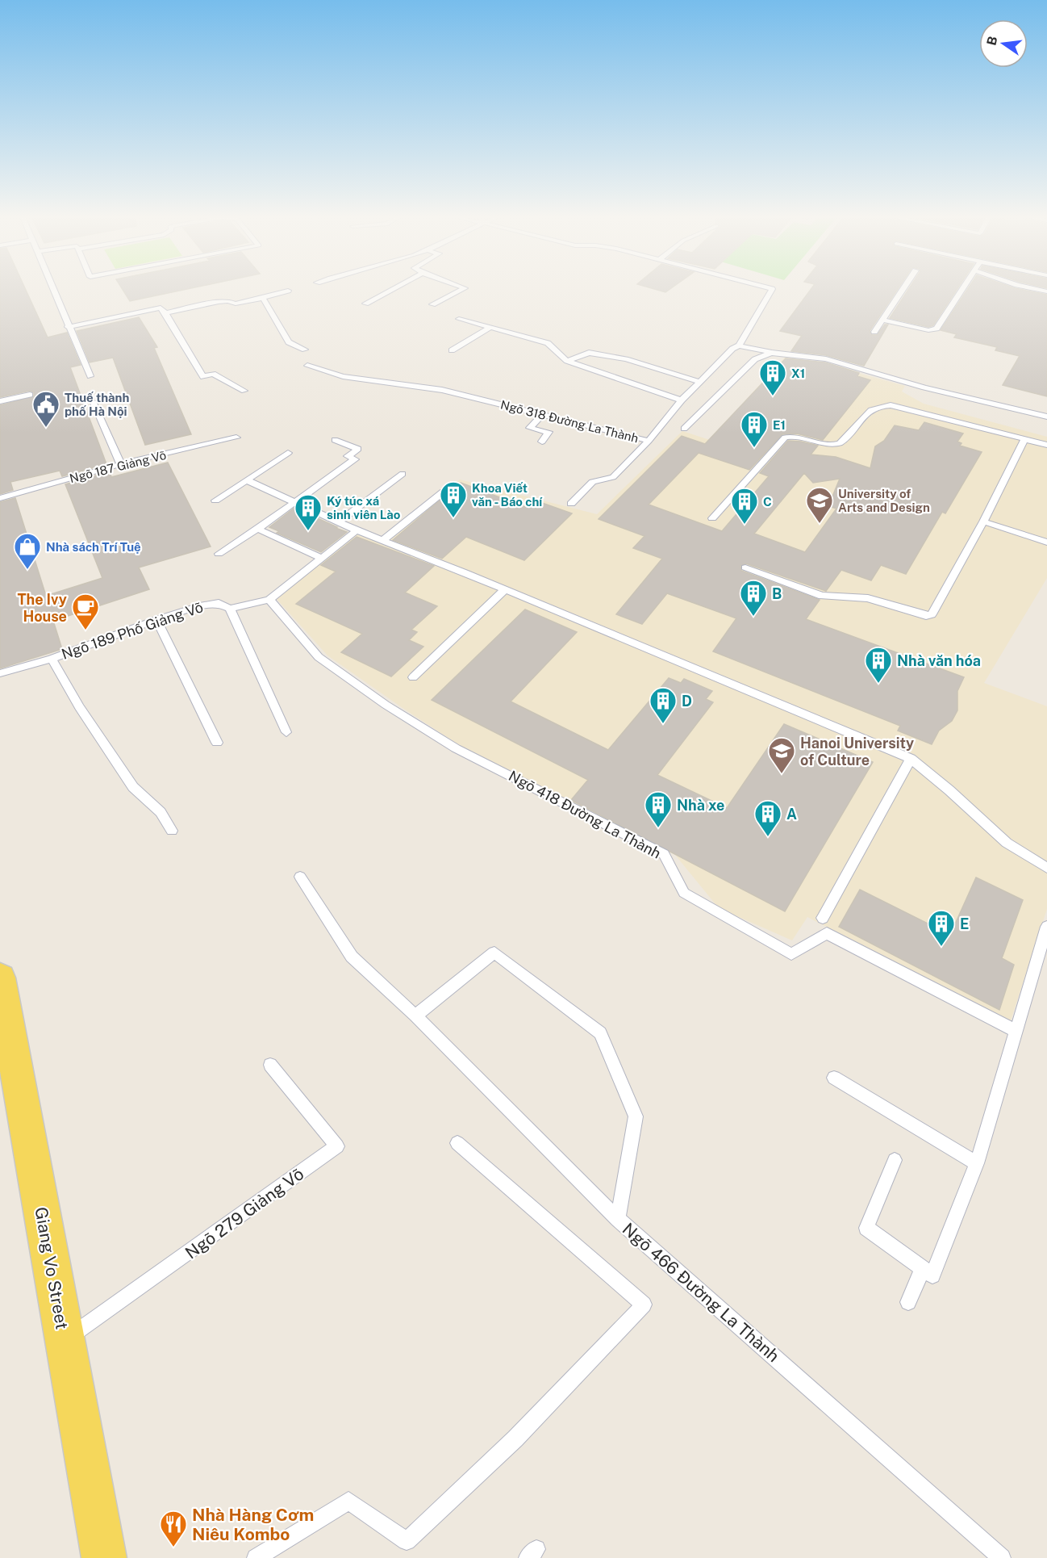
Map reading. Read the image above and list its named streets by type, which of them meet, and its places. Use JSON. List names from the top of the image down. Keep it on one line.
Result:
{"streets":{"main road":["Giang Vo Street"],"lane":["Ngõ 318 Đường La Thành","Ngõ 187 Giảng Võ","Ngõ 189 Phố Giảng Võ","Ngõ 418 Đường La Thành","Ngõ 279 Giảng Võ","Ngõ 466 Đường La Thành"]},"crossings":[["Ngõ 189 Phố Giảng Võ","Ngõ 418 Đường La Thành"],["Ngõ 279 Giảng Võ","Giang Vo Street"]],"places":{"building":["X1","E1","Khoa Viết văn - Báo chí","C","Ký túc xá sinh viên Lào","B","Nhà văn hóa","D","Nhà xe","A","E"],"public building":["Thuế thành phố Hà Nội"],"school or university":["University of Arts and Design","Hanoi University of Culture"],"shop":["Nhà sách Trí Tuệ"],"cafe":["The Ivy House"],"restaurant":["Nhà Hàng Cơm Niêu Kombo"]},"north":"left"}
